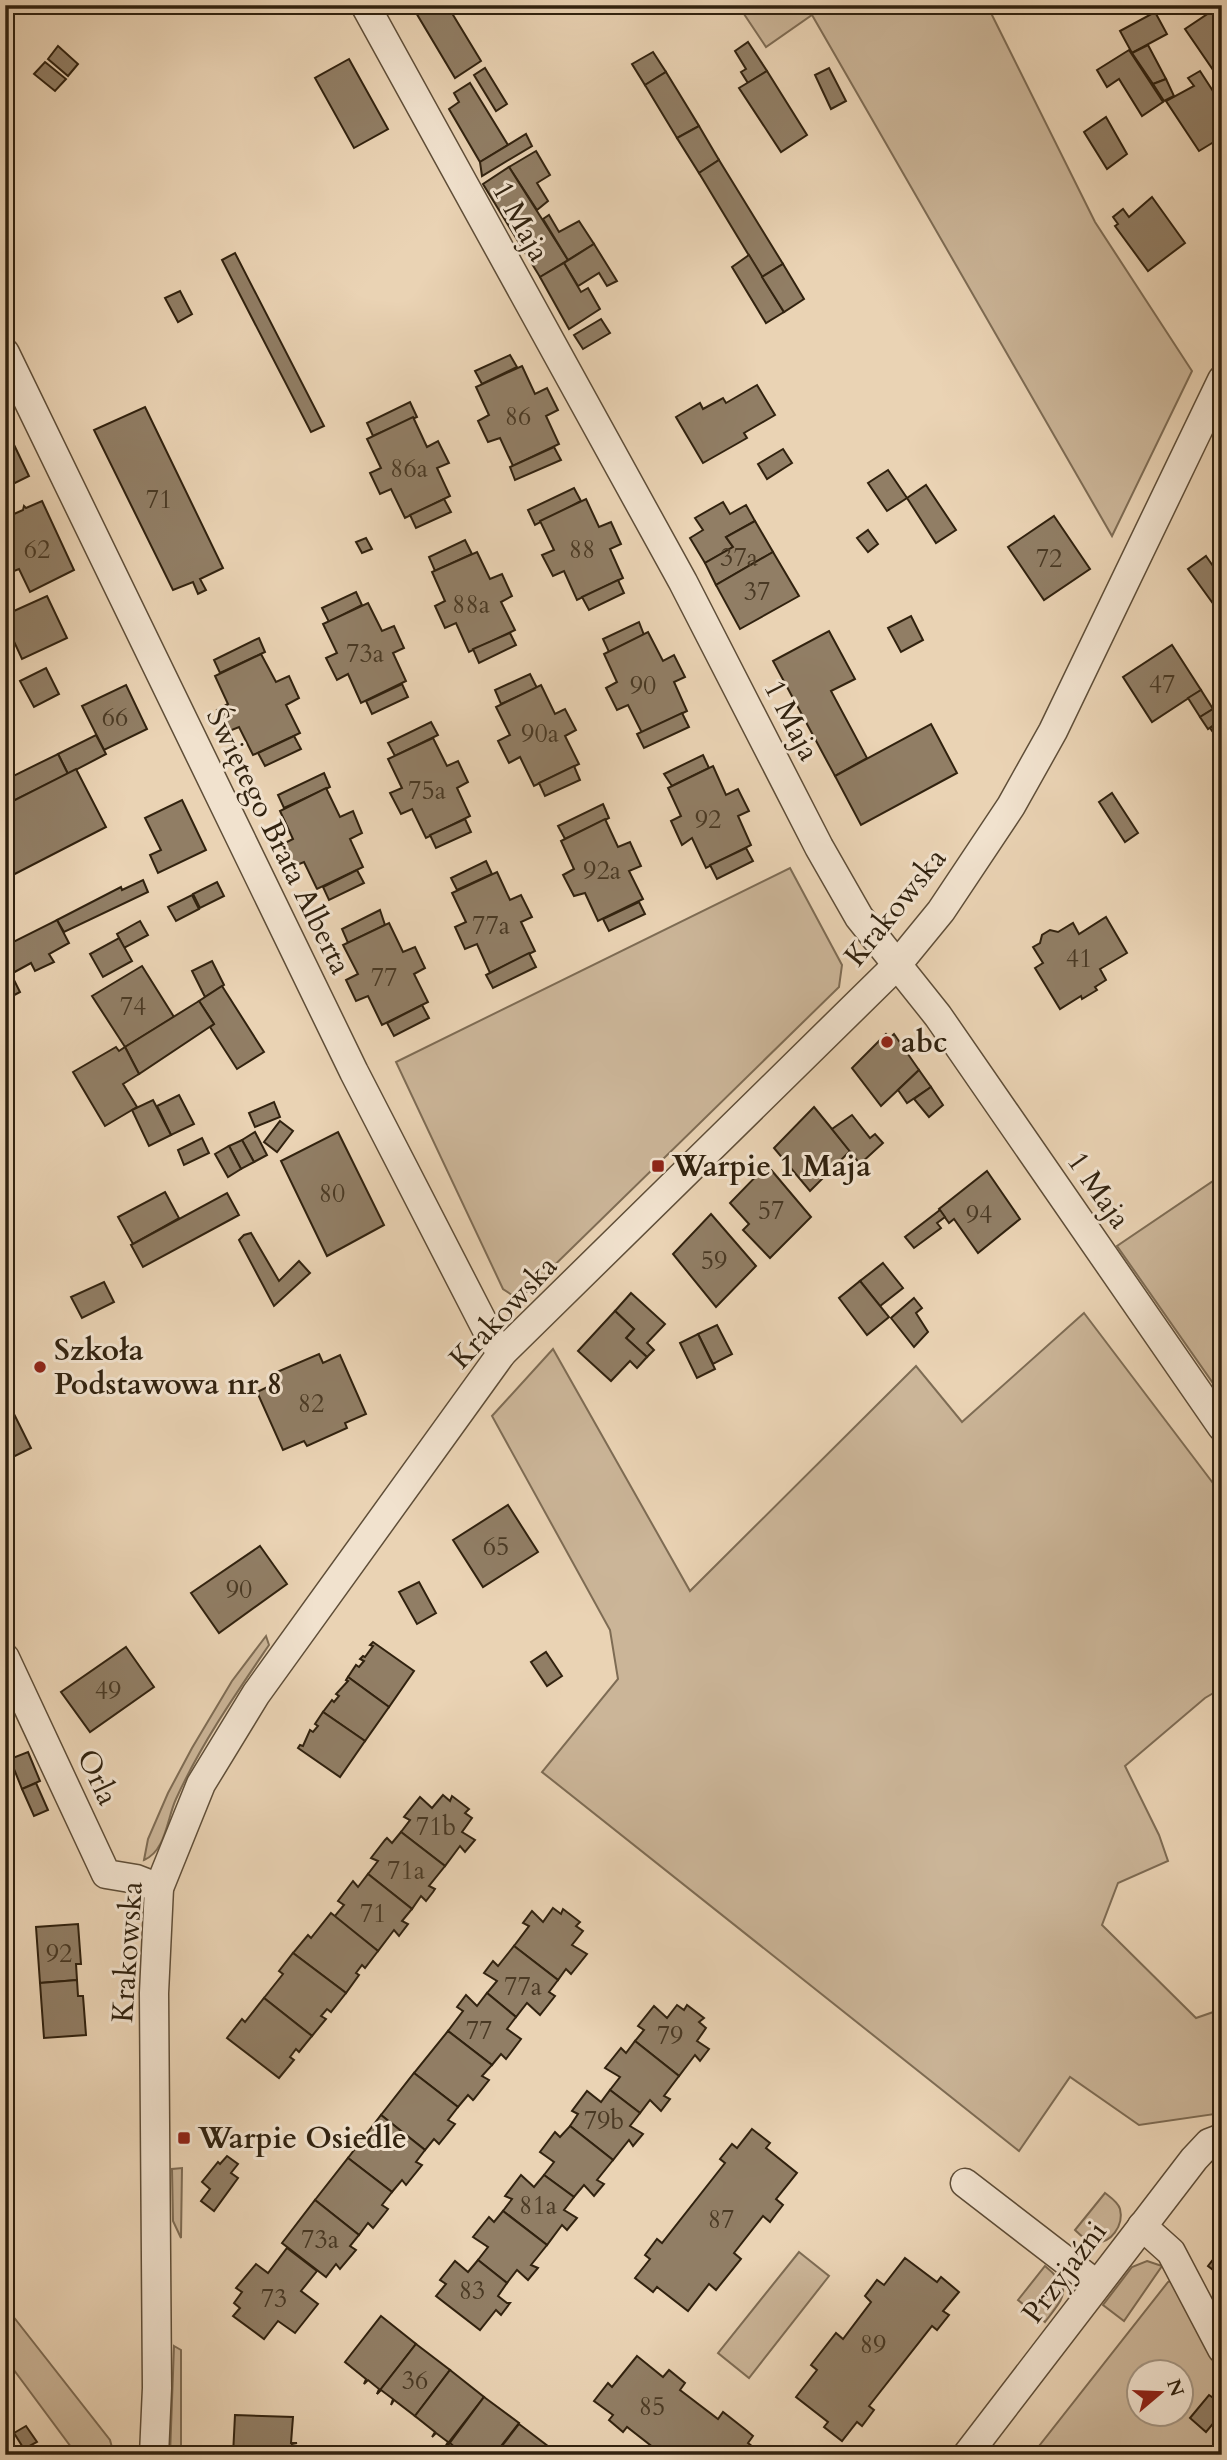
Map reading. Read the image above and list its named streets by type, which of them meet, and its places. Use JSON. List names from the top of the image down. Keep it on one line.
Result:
{"streets":{"street":["1 Maja","Świętego Brata Alberta","Krakowska","Orla","Przyjaźni"]},"crossings":[["1 Maja","Krakowska"],["Świętego Brata Alberta","Krakowska"],["Krakowska","Orla"]],"places":{"other":["abc","Szkoła Podstawowa nr 8"],"transit":["Warpie 1 Maja","Warpie Osiedle"]},"house_numbers":["86","86a","71","62","88","37a","72","37","88a","73a","47","90","66","90a","75a","92","92a","77a","41","77","74","80","57","94","59","82","65","90","49","71b","71a","71","92","77a","77","79","79b","81a","87","73a","83","73","89","36","85"],"north":"right"}
